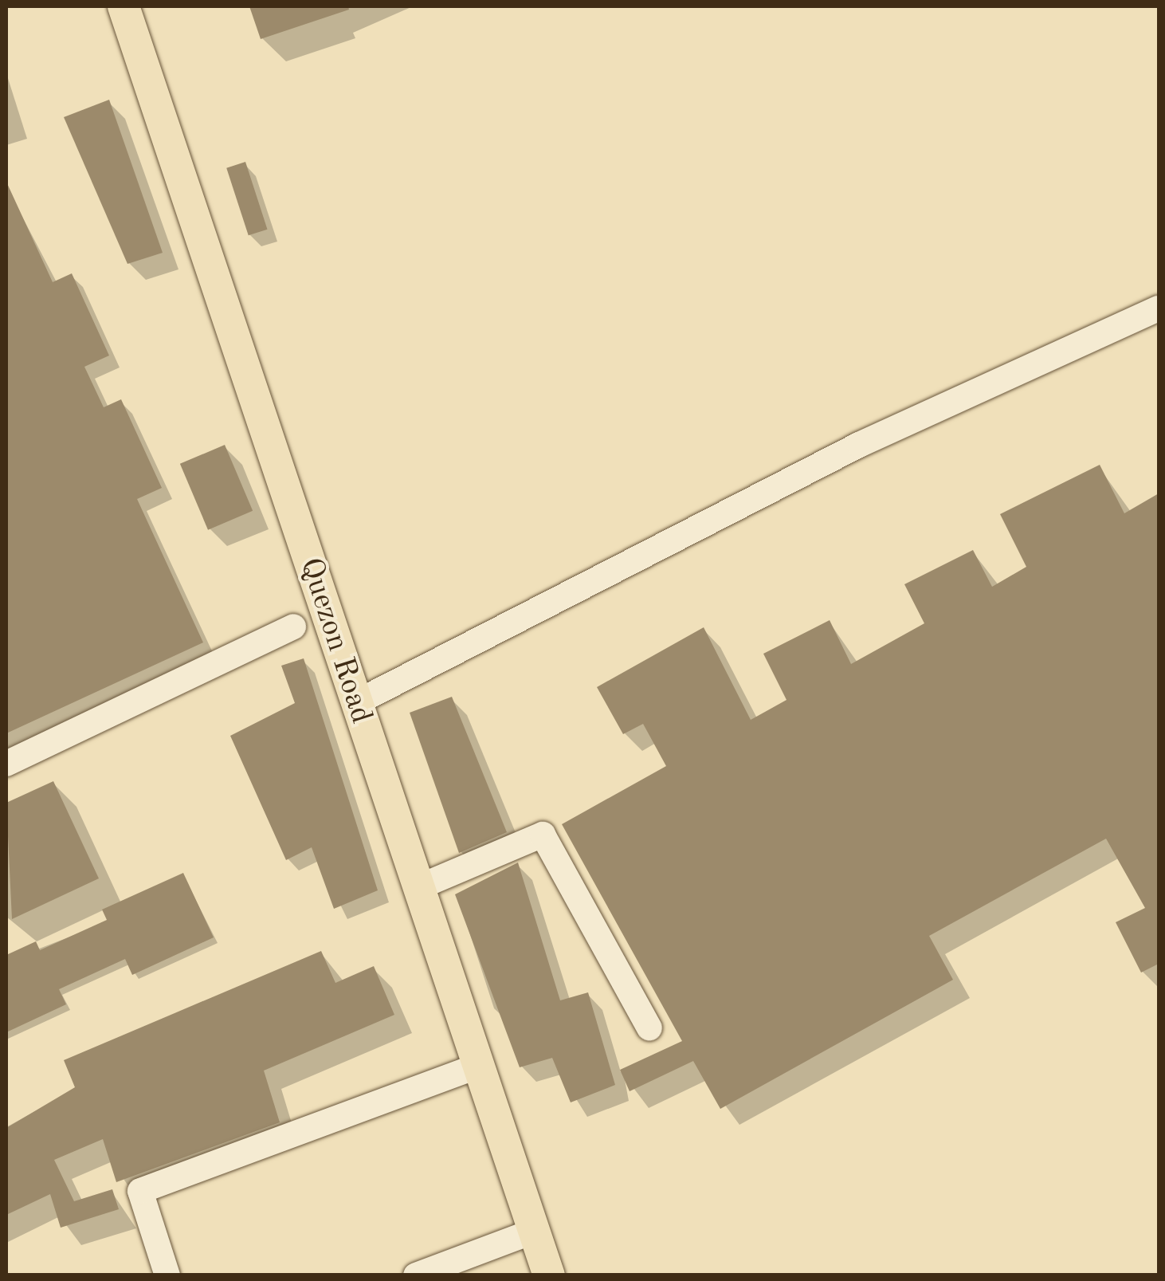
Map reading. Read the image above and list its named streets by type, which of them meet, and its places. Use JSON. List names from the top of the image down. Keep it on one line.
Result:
{"streets":{"main road":["Quezon Road"]}}
